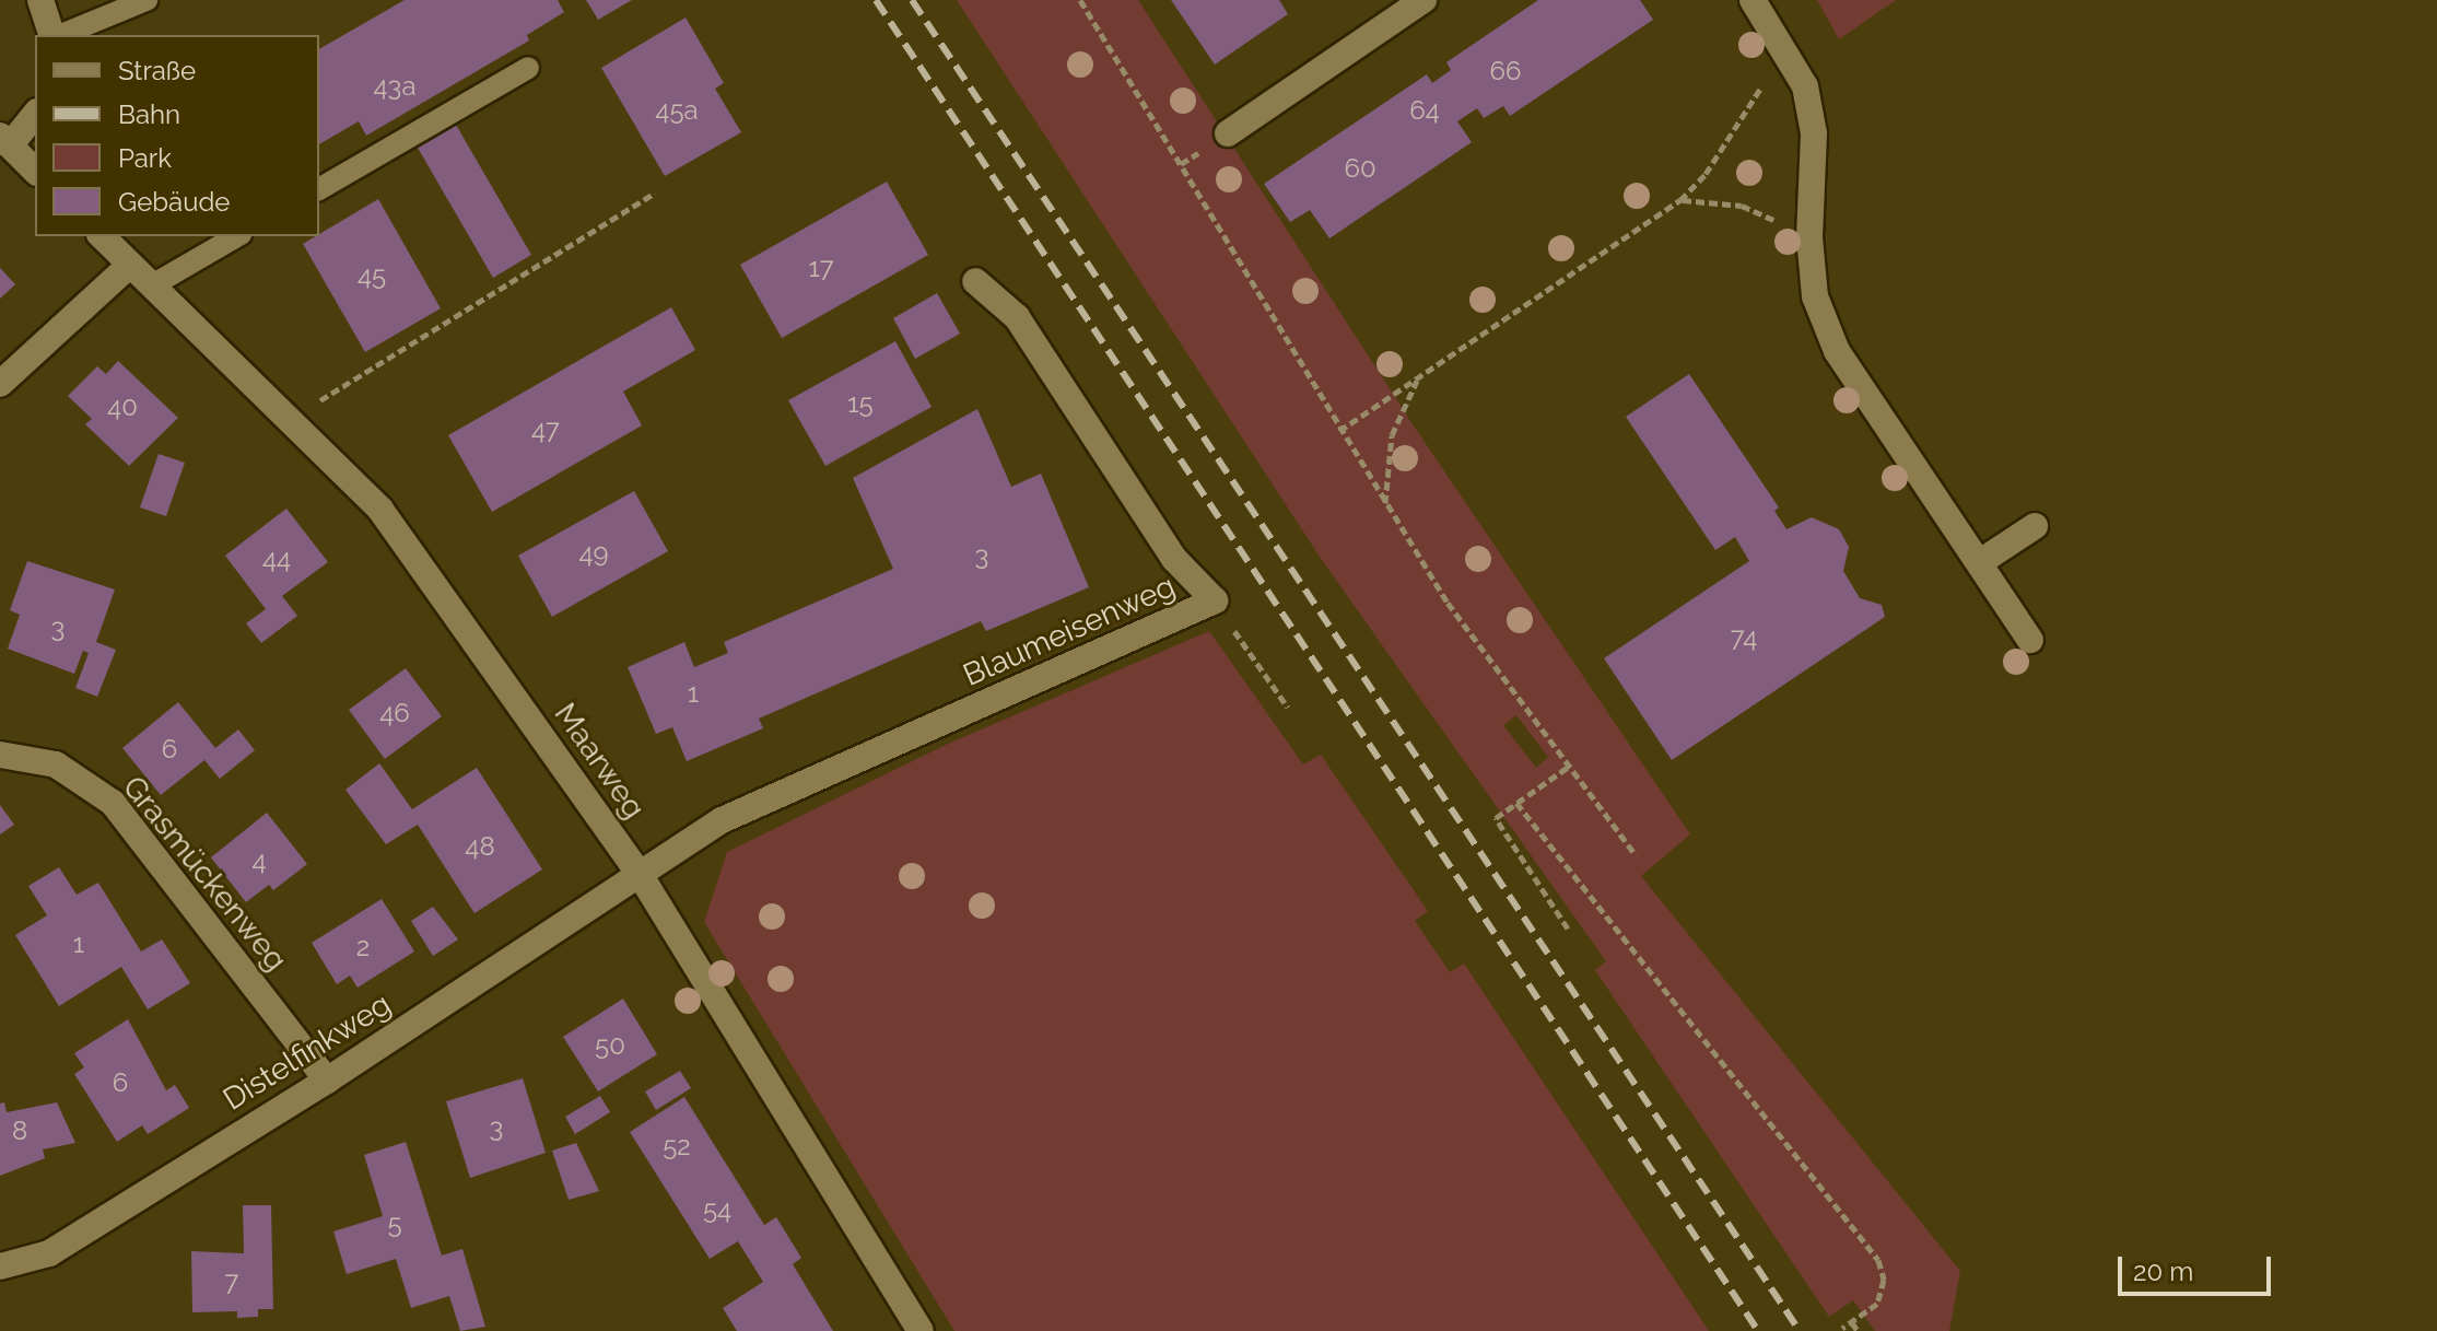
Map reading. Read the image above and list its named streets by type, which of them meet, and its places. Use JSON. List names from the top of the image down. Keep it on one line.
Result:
{"streets":{"street":["Blaumeisenweg","Maarweg","Grasmückenweg","Distelfinkweg"]},"crossings":[["Blaumeisenweg","Maarweg"],["Blaumeisenweg","Distelfinkweg"],["Maarweg","Distelfinkweg"],["Grasmückenweg","Distelfinkweg"]],"house_numbers":["66","43a","45a","64","60","17","45","15","40","47","49","3","44","3","74","1","46","6","48","4","1","2","50","6","3","8","52","54","5","7"],"legend":["Straße","Bahn","Park","Gebäude"],"scale_bar":"20 m"}
